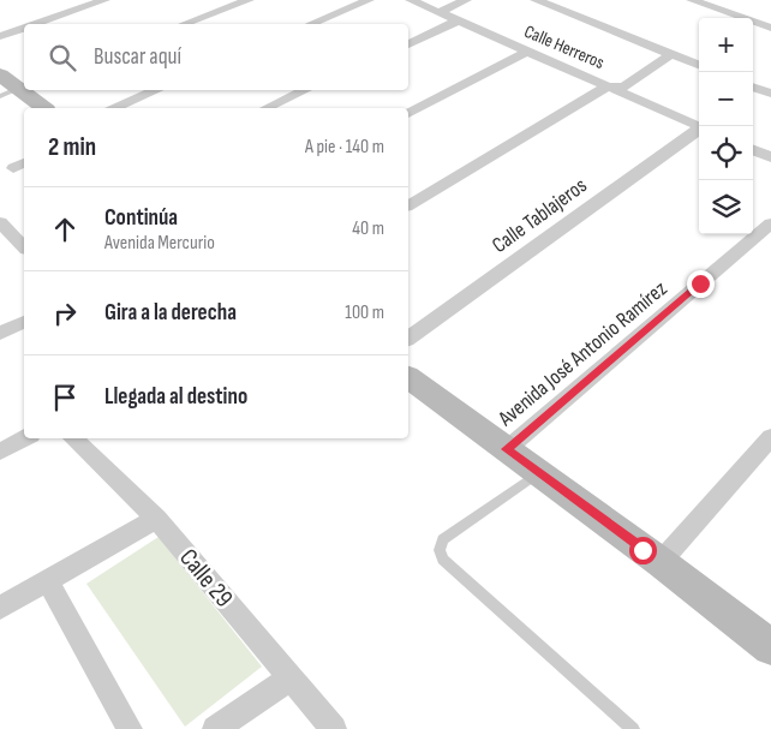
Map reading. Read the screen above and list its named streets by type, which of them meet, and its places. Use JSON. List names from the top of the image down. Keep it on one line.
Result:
{"streets":{"street":["Calle Herreros","Calle Tablajeros","Avenida José Antonio Ramírez","Calle 29"]},"page":{"map_buttons":["+","−"],"search":"Buscar aquí","heading":["2 min","A pie · 140 m"],"list":[["Continúa","Avenida Mercurio","40 m"],["Gira a la derecha","100 m"],"Llegada al destino"]}}
